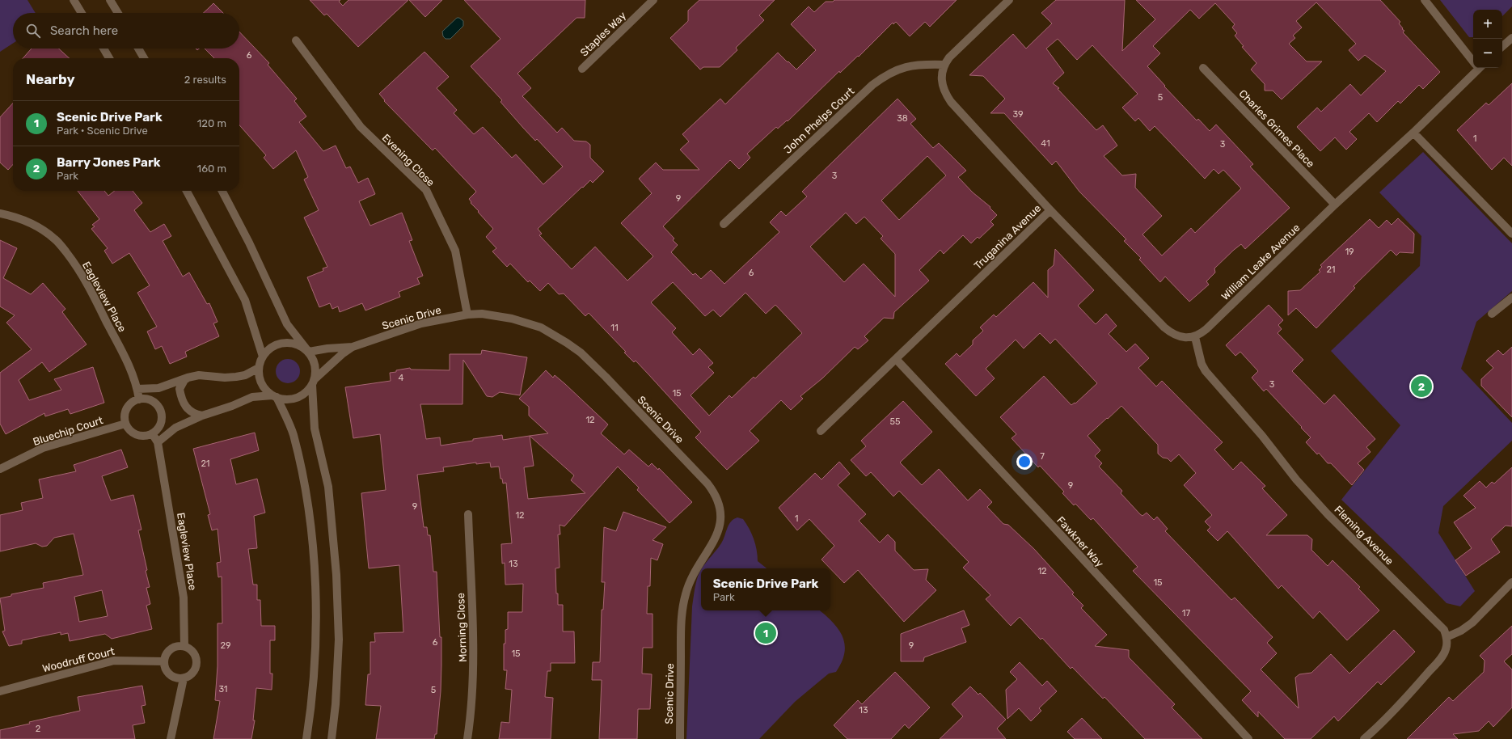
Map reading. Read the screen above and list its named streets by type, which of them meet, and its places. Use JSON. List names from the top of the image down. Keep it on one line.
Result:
{"streets":{"street":["Staples Way","John Phelps Court","Charles Grimes Place","Evening Close","Truganina Avenue","William Leake Avenue","Eagleview Place","Scenic Drive","Bluechip Court","Fleming Avenue","Fawkner Way","Morning Close","Woodruff Court"]},"crossings":[["John Phelps Court","Truganina Avenue"],["Charles Grimes Place","William Leake Avenue"],["Evening Close","Scenic Drive"],["Truganina Avenue","Fawkner Way"],["William Leake Avenue","Fleming Avenue"],["Eagleview Place","Bluechip Court"],["Eagleview Place","Woodruff Court"]],"house_numbers":["6","5","39","38","1","41","3","3","9","19","21","6","11","4","3","15","12","55","7","21","9","9","12","1","13","12","15","17","6","29","9","15","31","5","13","2"],"page":{"map_buttons":["+","−"],"search":"Search here","heading":["Nearby","2 results"],"list":[{"mark":"1","name":"Scenic Drive Park","note":"Park · Scenic Drive","value":"120 m"},{"mark":"2","name":"Barry Jones Park","note":"Park","value":"160 m"}],"pins":["2","1"],"popup":["Scenic Drive Park","Park"]}}
